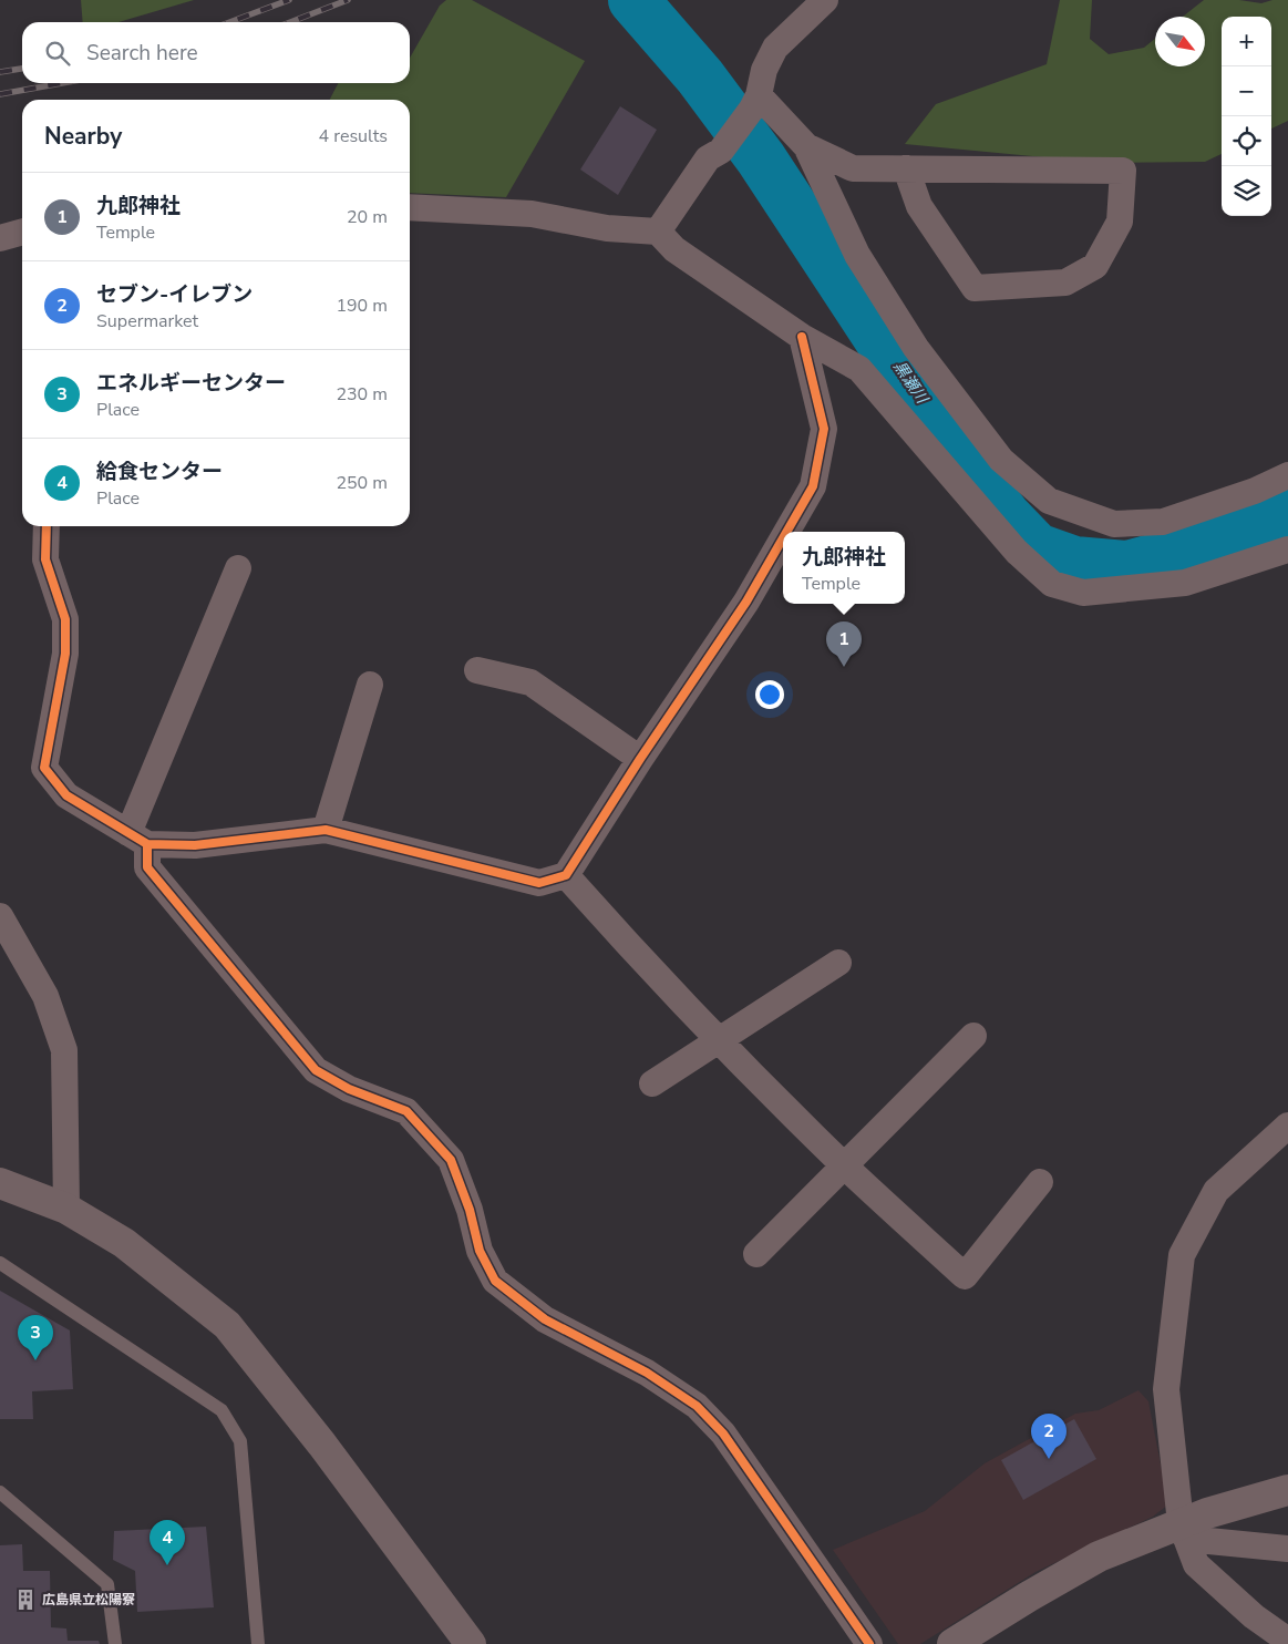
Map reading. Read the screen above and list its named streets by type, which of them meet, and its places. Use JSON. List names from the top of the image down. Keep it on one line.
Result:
{"water":["黒瀬川"],"places":{"building":["広島県立松陽寮"]},"north":"bottom right","page":{"map_buttons":["+","−"],"search":"Search here","heading":["Nearby","4 results"],"list":[{"mark":"1","name":"九郎神社","note":"Temple","value":"20 m"},{"mark":"2","name":"セブン-イレブン","note":"Supermarket","value":"190 m"},{"mark":"3","name":"エネルギーセンター","note":"Place","value":"230 m"},{"mark":"4","name":"給食センター","note":"Place","value":"250 m"}],"popup":["九郎神社","Temple"],"pins":["1","3","2","4"]}}
